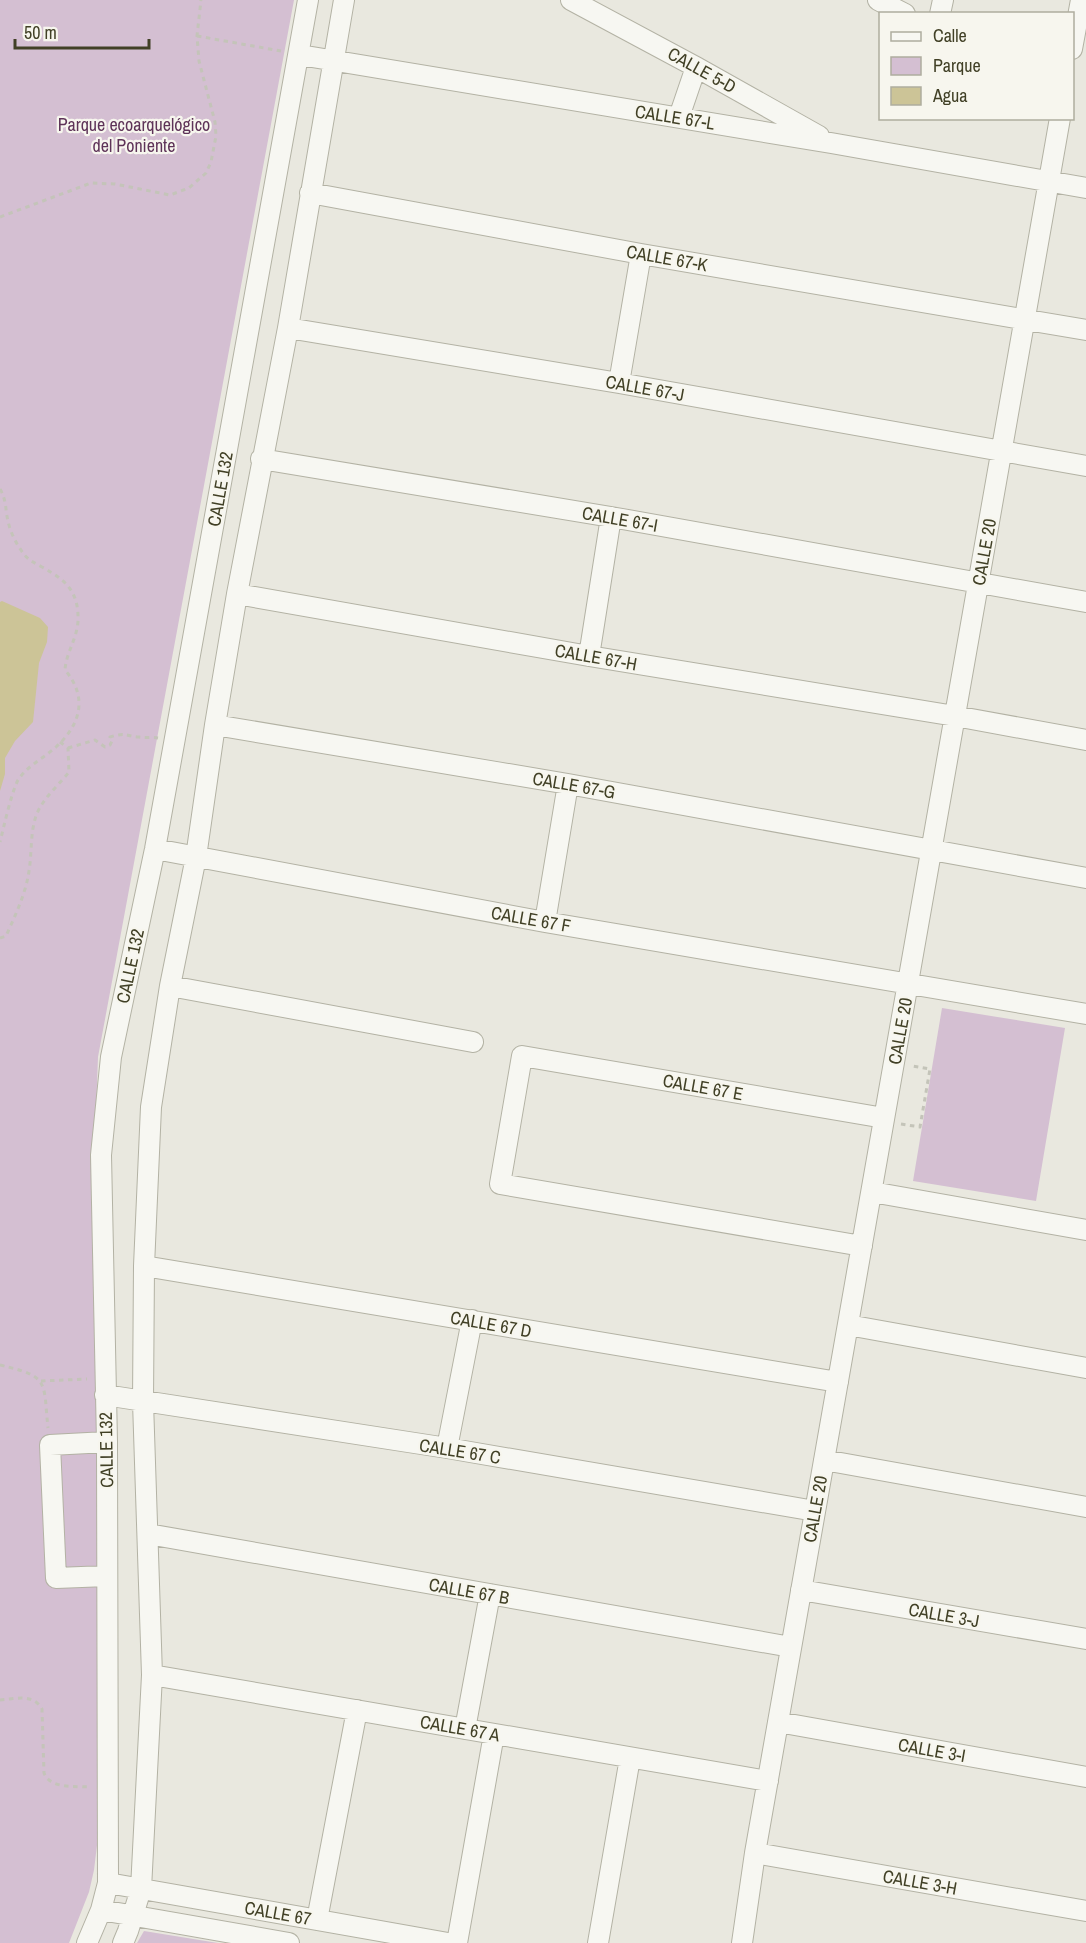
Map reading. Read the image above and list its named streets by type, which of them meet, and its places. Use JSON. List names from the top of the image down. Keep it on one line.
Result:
{"streets":{"street":["CALLE 5-D","CALLE 67-L","CALLE 67-K","CALLE 67-J","CALLE 132","CALLE 67-I","CALLE 20","CALLE 67-H","CALLE 67-G","CALLE 67 F","CALLE 67 E","CALLE 67 D","CALLE 67 C","CALLE 67 B","CALLE 3-J","CALLE 67 A","CALLE 3-I","CALLE 3-H","CALLE 67"]},"crossings":[["CALLE 5-D","CALLE 67-L"],["CALLE 67-L","CALLE 132"],["CALLE 67-L","CALLE 20"],["CALLE 67-K","CALLE 132"],["CALLE 67-K","CALLE 20"],["CALLE 67-J","CALLE 132"],["CALLE 67-J","CALLE 20"],["CALLE 132","CALLE 67-I"],["CALLE 132","CALLE 67-H"],["CALLE 132","CALLE 67-G"],["CALLE 132","CALLE 67 F"],["CALLE 132","CALLE 67 D"],["CALLE 132","CALLE 67 C"],["CALLE 132","CALLE 67 B"],["CALLE 132","CALLE 67 A"],["CALLE 132","CALLE 67"],["CALLE 67-I","CALLE 20"],["CALLE 20","CALLE 67-H"],["CALLE 20","CALLE 67-G"],["CALLE 20","CALLE 67 F"],["CALLE 20","CALLE 67 E"],["CALLE 20","CALLE 67 D"],["CALLE 20","CALLE 67 C"],["CALLE 20","CALLE 67 B"],["CALLE 20","CALLE 3-J"],["CALLE 20","CALLE 67 A"],["CALLE 20","CALLE 3-I"],["CALLE 20","CALLE 3-H"]],"parks":["Parque ecoarquelógico del Poniente"],"legend":["Calle","Parque","Agua"],"scale_bar":"50 m"}
